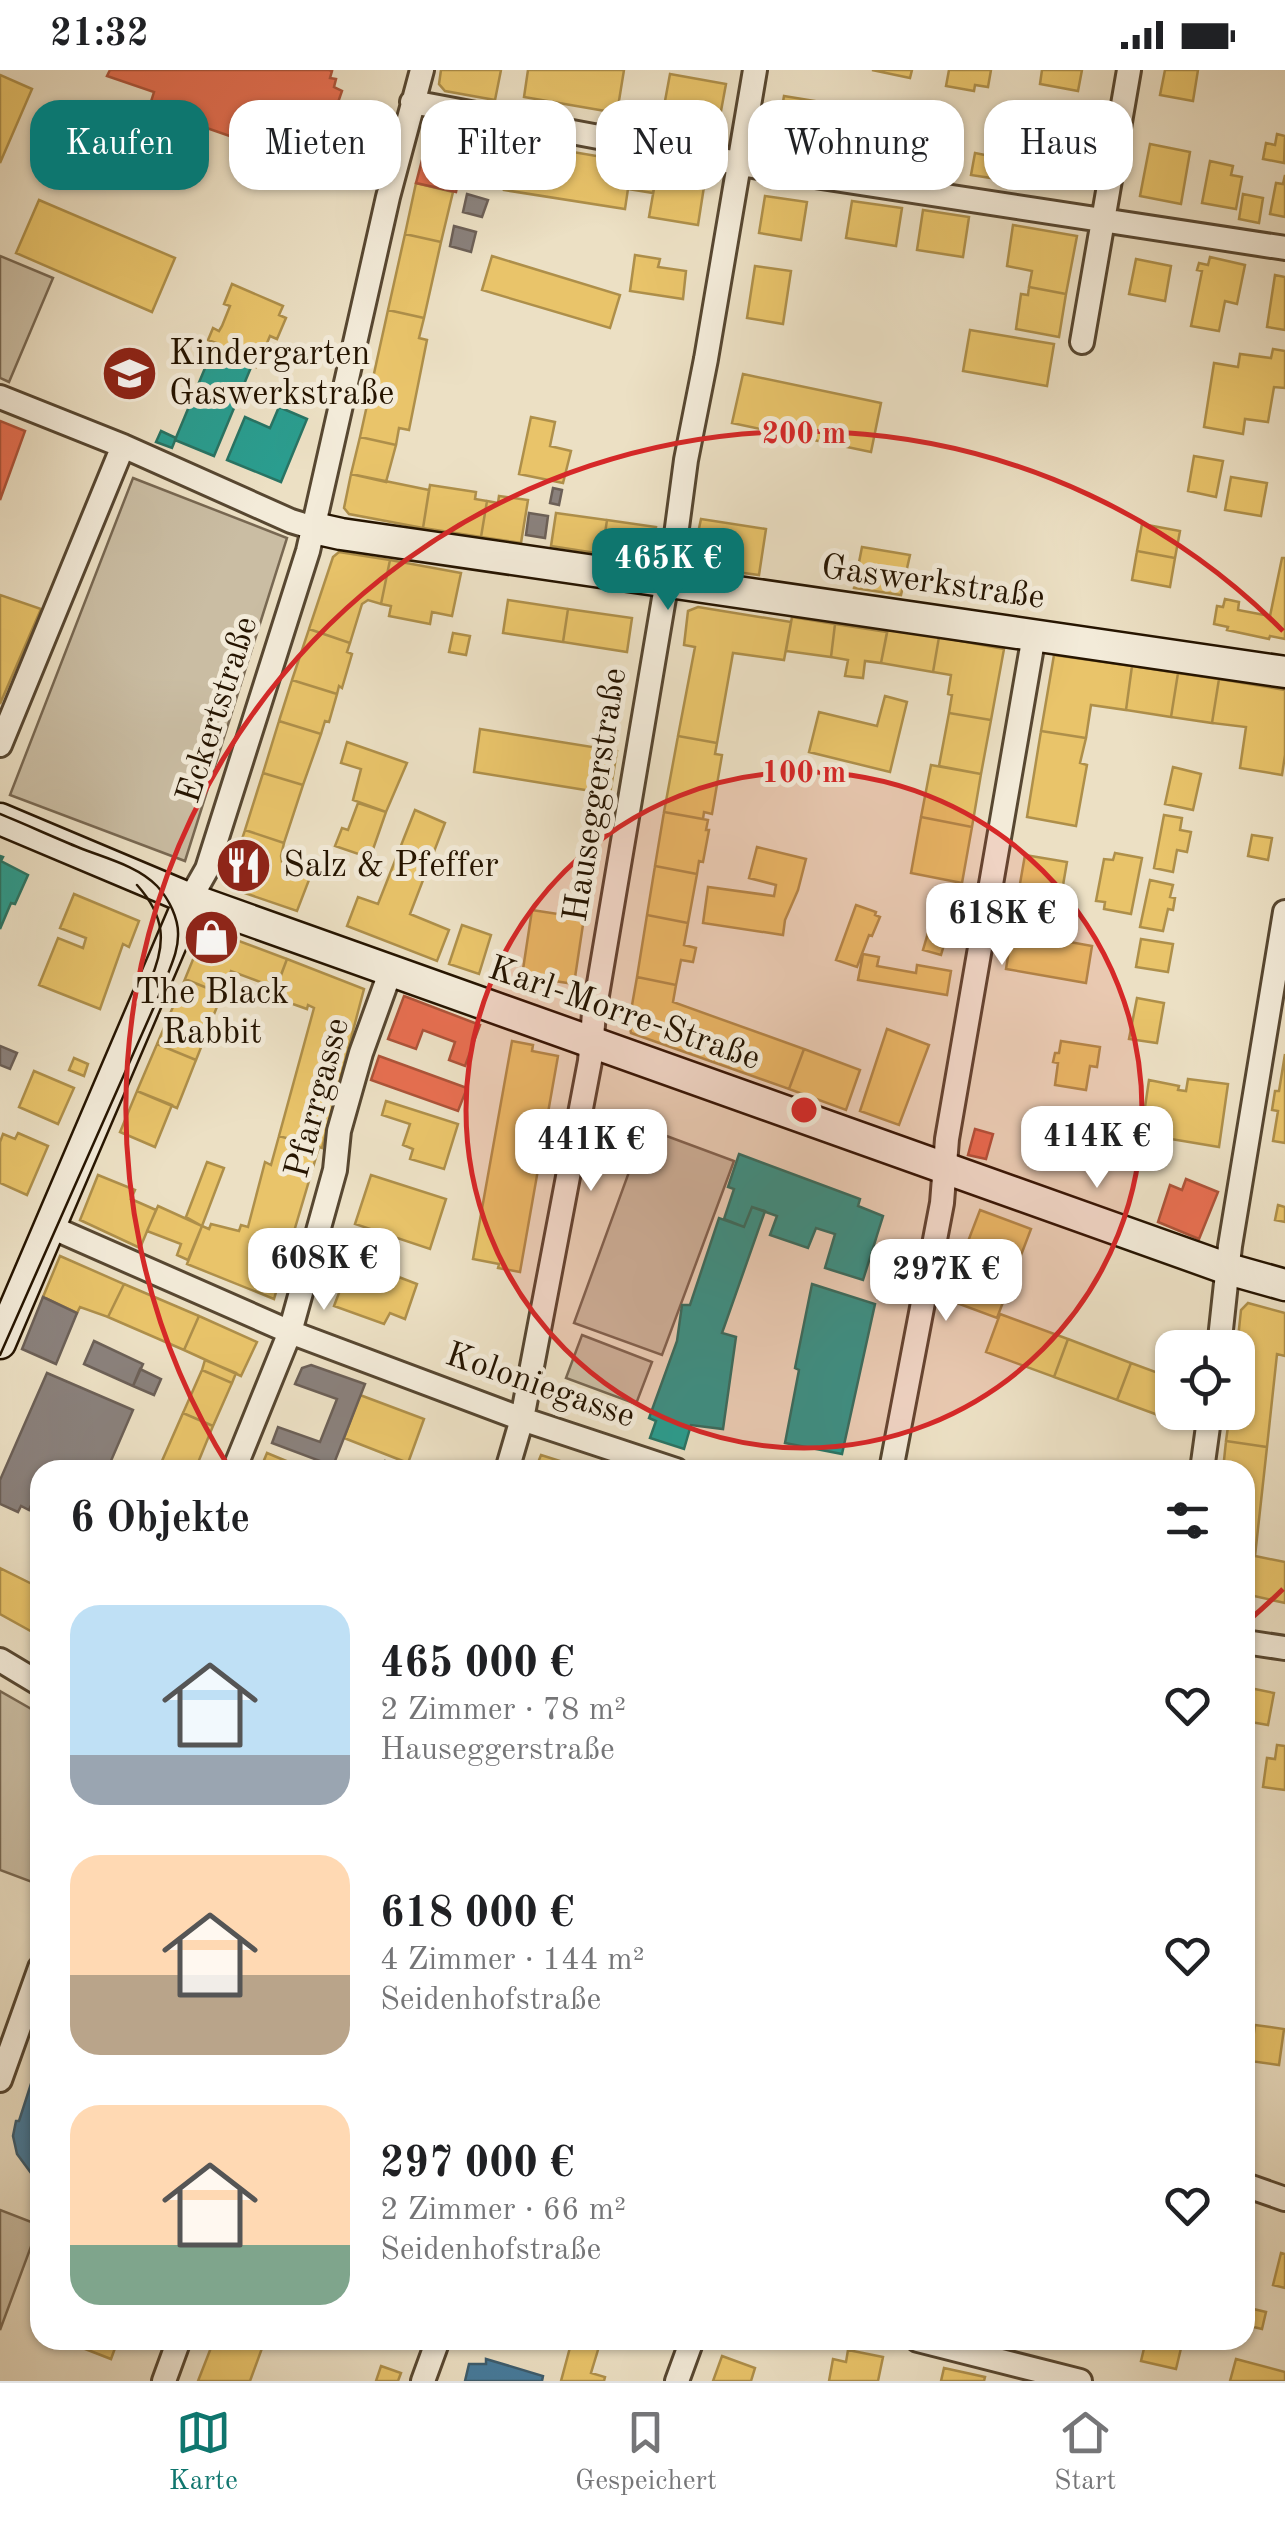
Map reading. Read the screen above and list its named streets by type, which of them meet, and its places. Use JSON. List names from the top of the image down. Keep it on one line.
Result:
{"streets":{"street":["Gaswerkstraße","Eckertstraße","Hauseggerstraße","Karl-Morre-Straße","Pfarrgasse","Koloniegasse"]},"crossings":[["Gaswerkstraße","Eckertstraße"],["Gaswerkstraße","Hauseggerstraße"],["Eckertstraße","Karl-Morre-Straße"],["Eckertstraße","Koloniegasse"],["Hauseggerstraße","Karl-Morre-Straße"],["Hauseggerstraße","Koloniegasse"],["Karl-Morre-Straße","Pfarrgasse"],["Pfarrgasse","Koloniegasse"]],"places":{"school or university":["Kindergarten Gaswerkstraße"],"restaurant":["Salz & Pfeffer"],"shop":["The Black Rabbit"]},"page":{"status":"21:32","chip":["Kaufen","Mieten","Filter","Neu","Wohnung","Haus"],"price":["465K €","618K €","414K €","441K €","608K €","297K €"],"heading":"6 Objekte","list":[{"name":"465 000 €","note":"2 Zimmer · 78 m² · Hauseggerstraße"},{"name":"618 000 €","note":"4 Zimmer · 144 m² · Seidenhofstraße"},{"name":"297 000 €","note":"2 Zimmer · 66 m² · Seidenhofstraße"}],"tabs":["Karte","Gespeichert","Start"]},"rings":["200 m","100 m"]}
